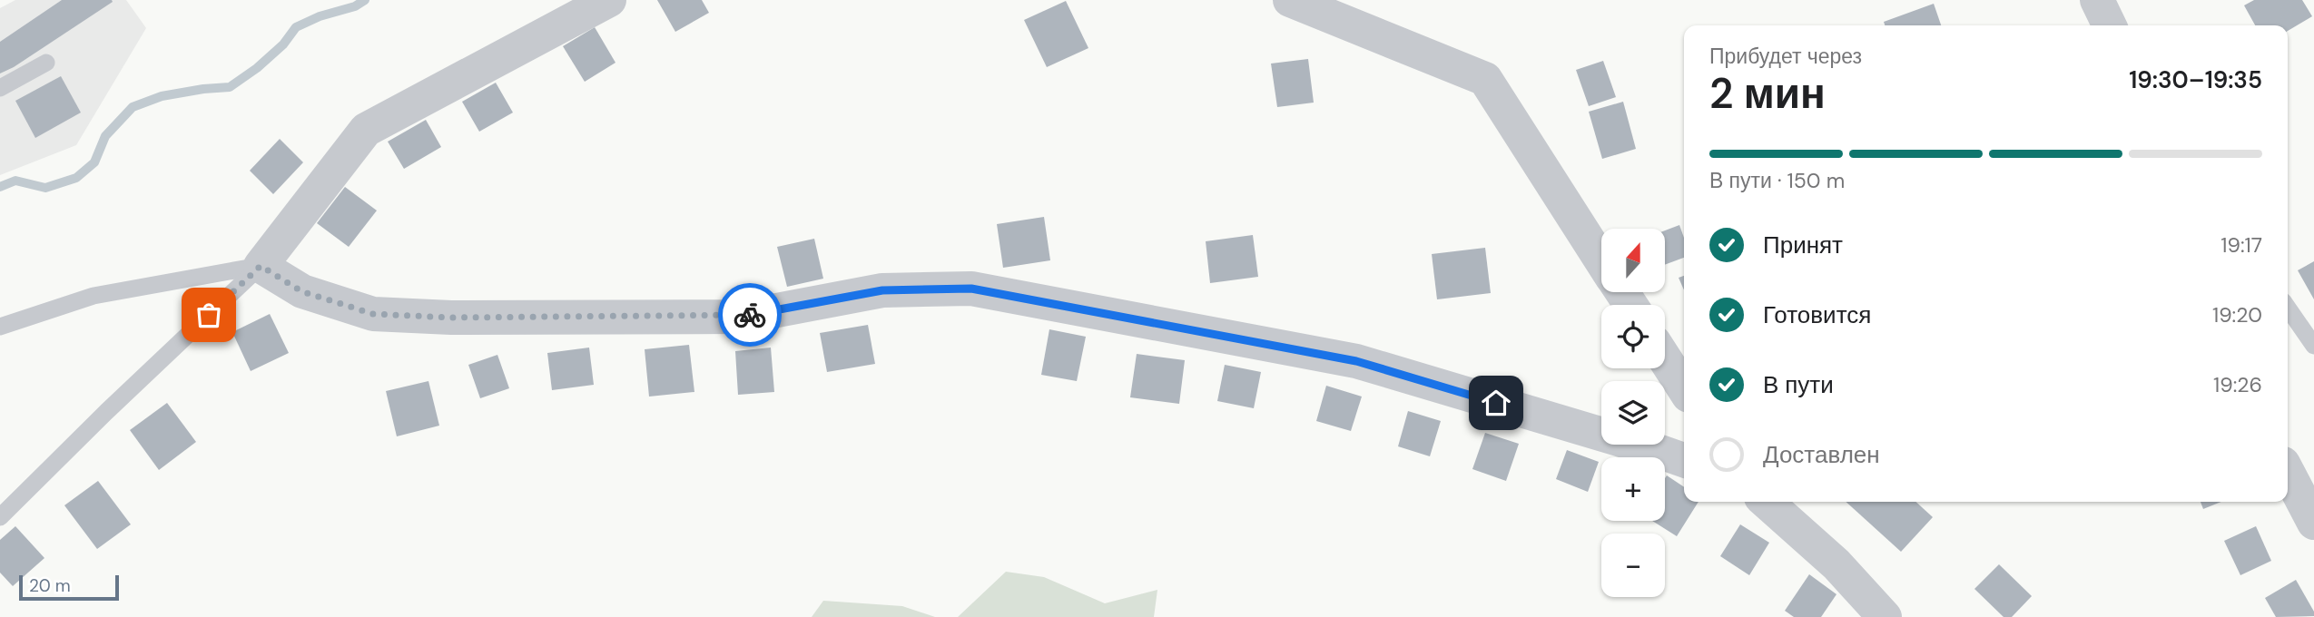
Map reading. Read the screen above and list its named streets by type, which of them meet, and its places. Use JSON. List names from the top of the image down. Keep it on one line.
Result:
{"scale_bar":"20 m","north":"top","page":{"heading":["2 мин","Прибудет через","19:30–19:35"],"bar":"В пути · 150 m","list":[["Принят","19:17"],["Готовится","19:20"],["В пути","19:26"],"Доставлен"],"map_buttons":["+","−"],"scale":"20 m"}}
